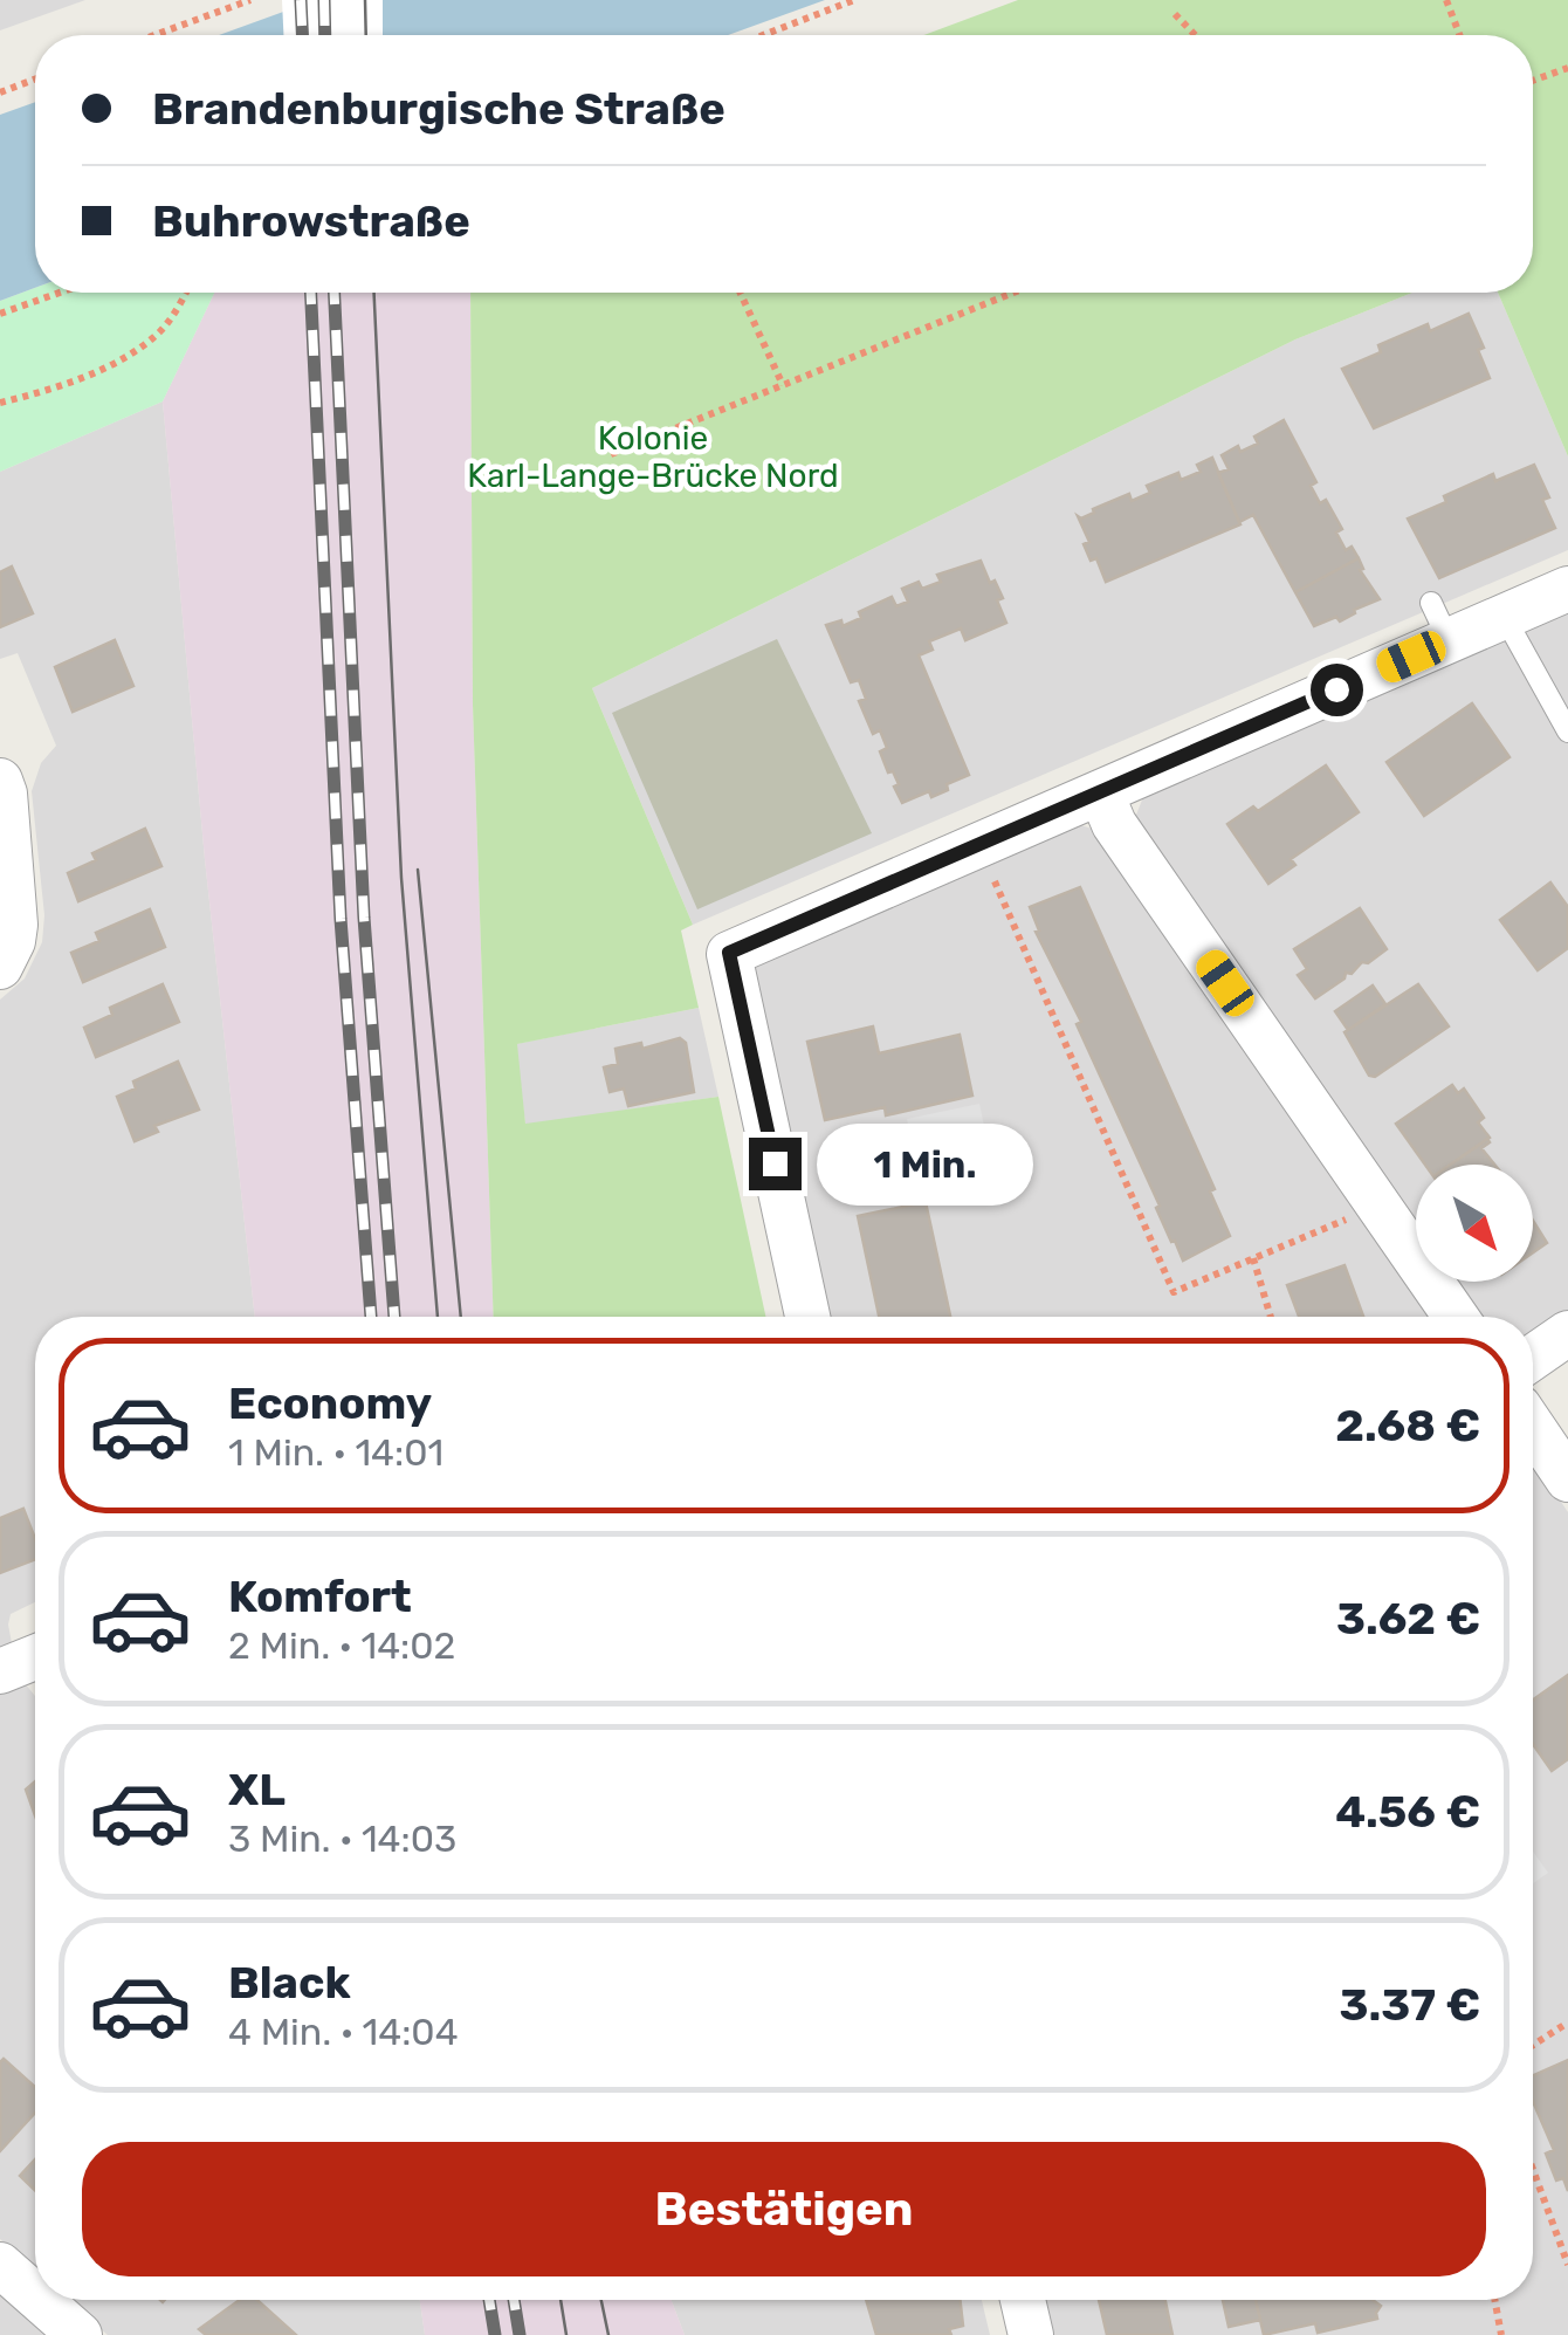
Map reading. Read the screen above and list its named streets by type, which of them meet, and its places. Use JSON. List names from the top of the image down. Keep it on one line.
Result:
{"parks":["Kolonie Karl-Lange-Brücke Nord"],"north":"bottom right","page":{"banner":["Brandenburgische Straße","Buhrowstraße"],"bubble":"1 Min.","list":[{"name":"Economy","note":"1 Min. · 14:01","value":"2.68 €"},{"name":"Komfort","note":"2 Min. · 14:02","value":"3.62 €"},{"name":"XL","note":"3 Min. · 14:03","value":"4.56 €"},{"name":"Black","note":"4 Min. · 14:04","value":"3.37 €"}],"buttons":"Bestätigen"}}
